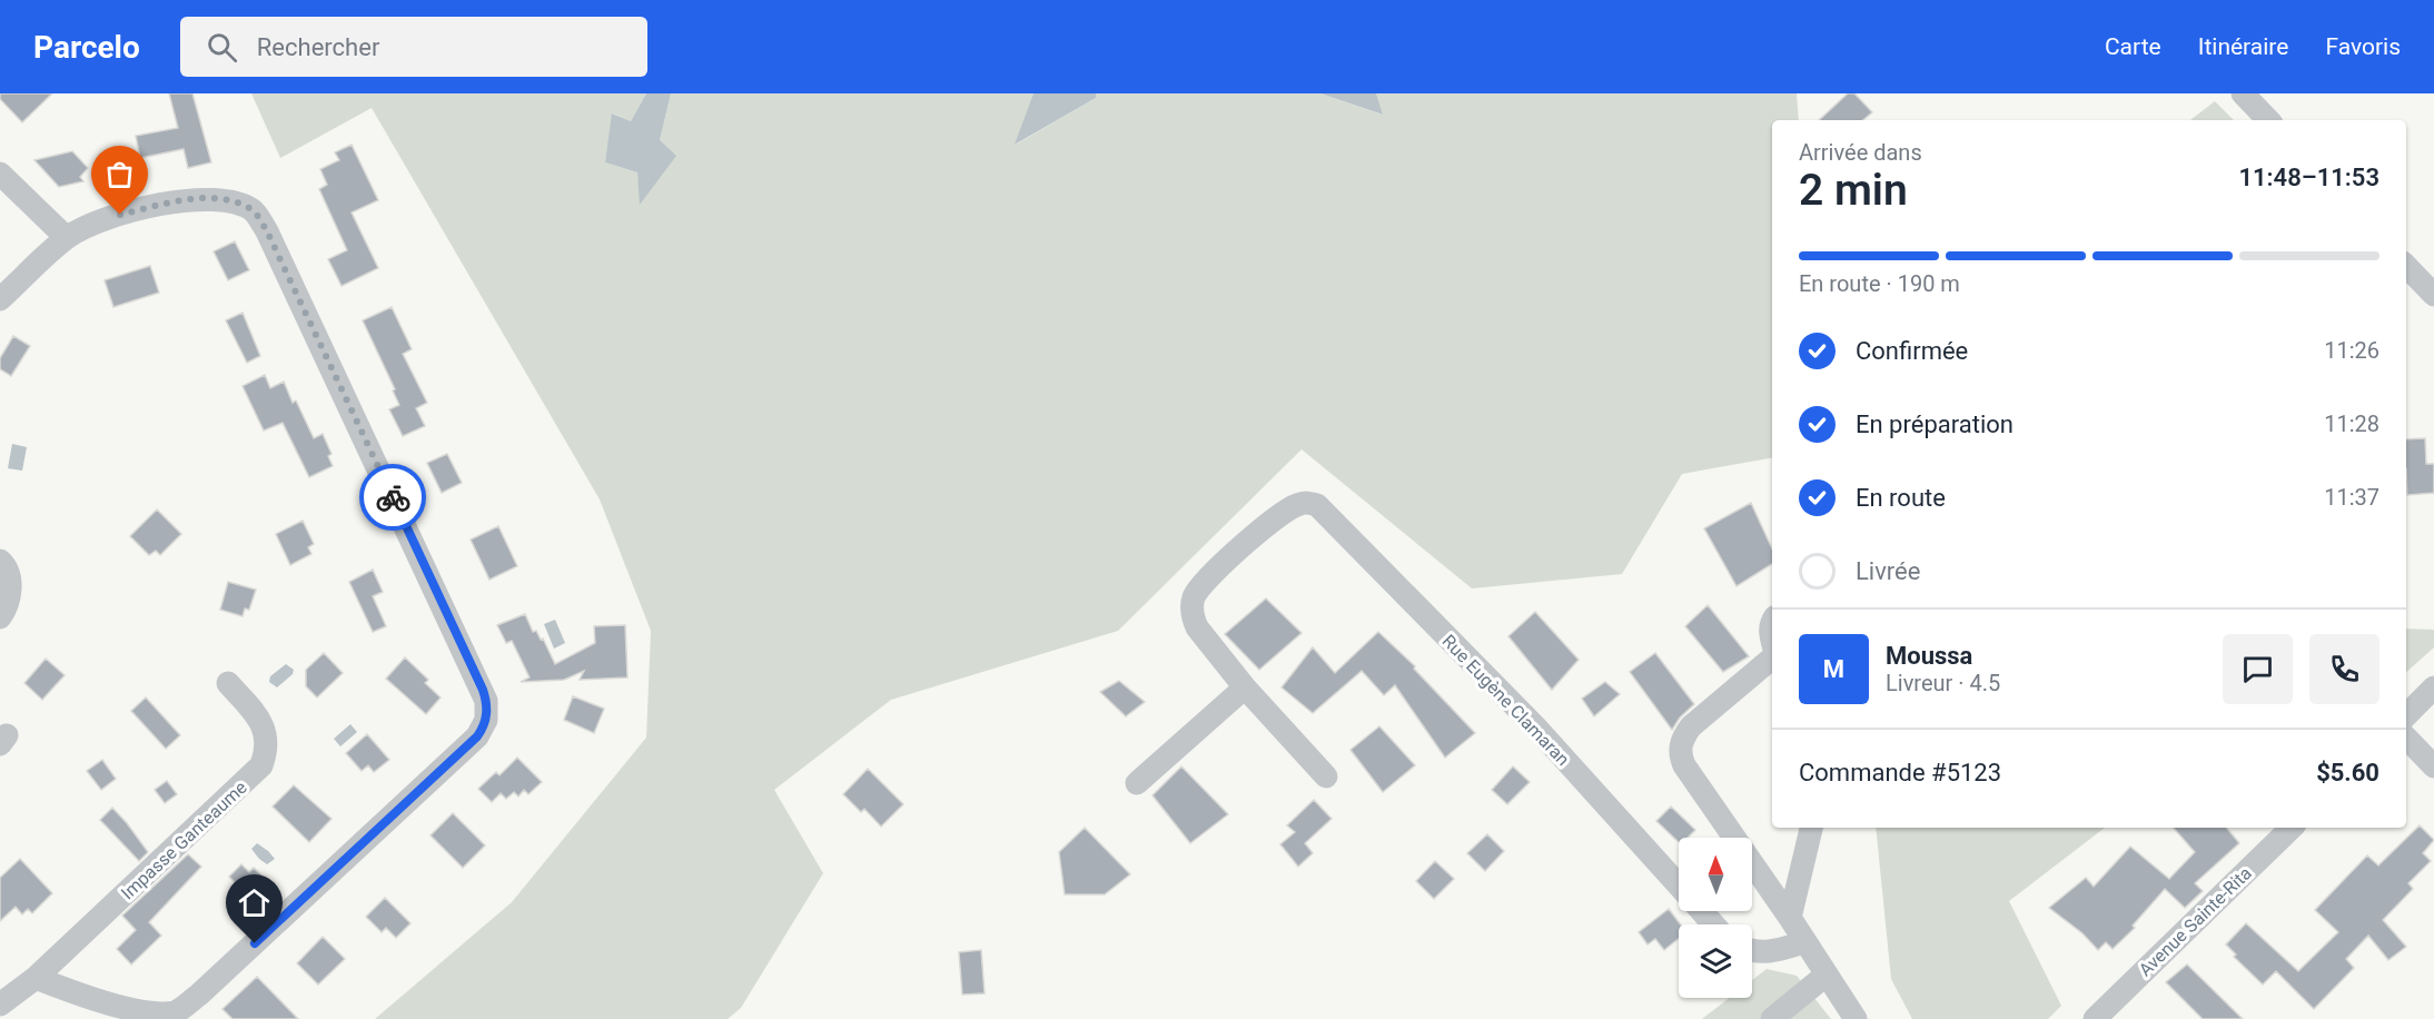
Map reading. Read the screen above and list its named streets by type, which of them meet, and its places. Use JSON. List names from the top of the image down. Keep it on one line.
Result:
{"streets":{"street":["Rue Eugène Clamaran","Impasse Ganteaume","Avenue Sainte-Rita"]},"north":"top","page":{"header":"Parcelo","search":"Rechercher","nav":["Carte","Itinéraire","Favoris"],"heading":["2 min","Arrivée dans","11:48–11:53"],"panel":["Moussa","Livreur · 4.5","Commande #5123","$5.60"],"bar":"En route · 190 m","list":[["Confirmée","11:26"],["En préparation","11:28"],["En route","11:37"],"Livrée"],"round":"M"}}
